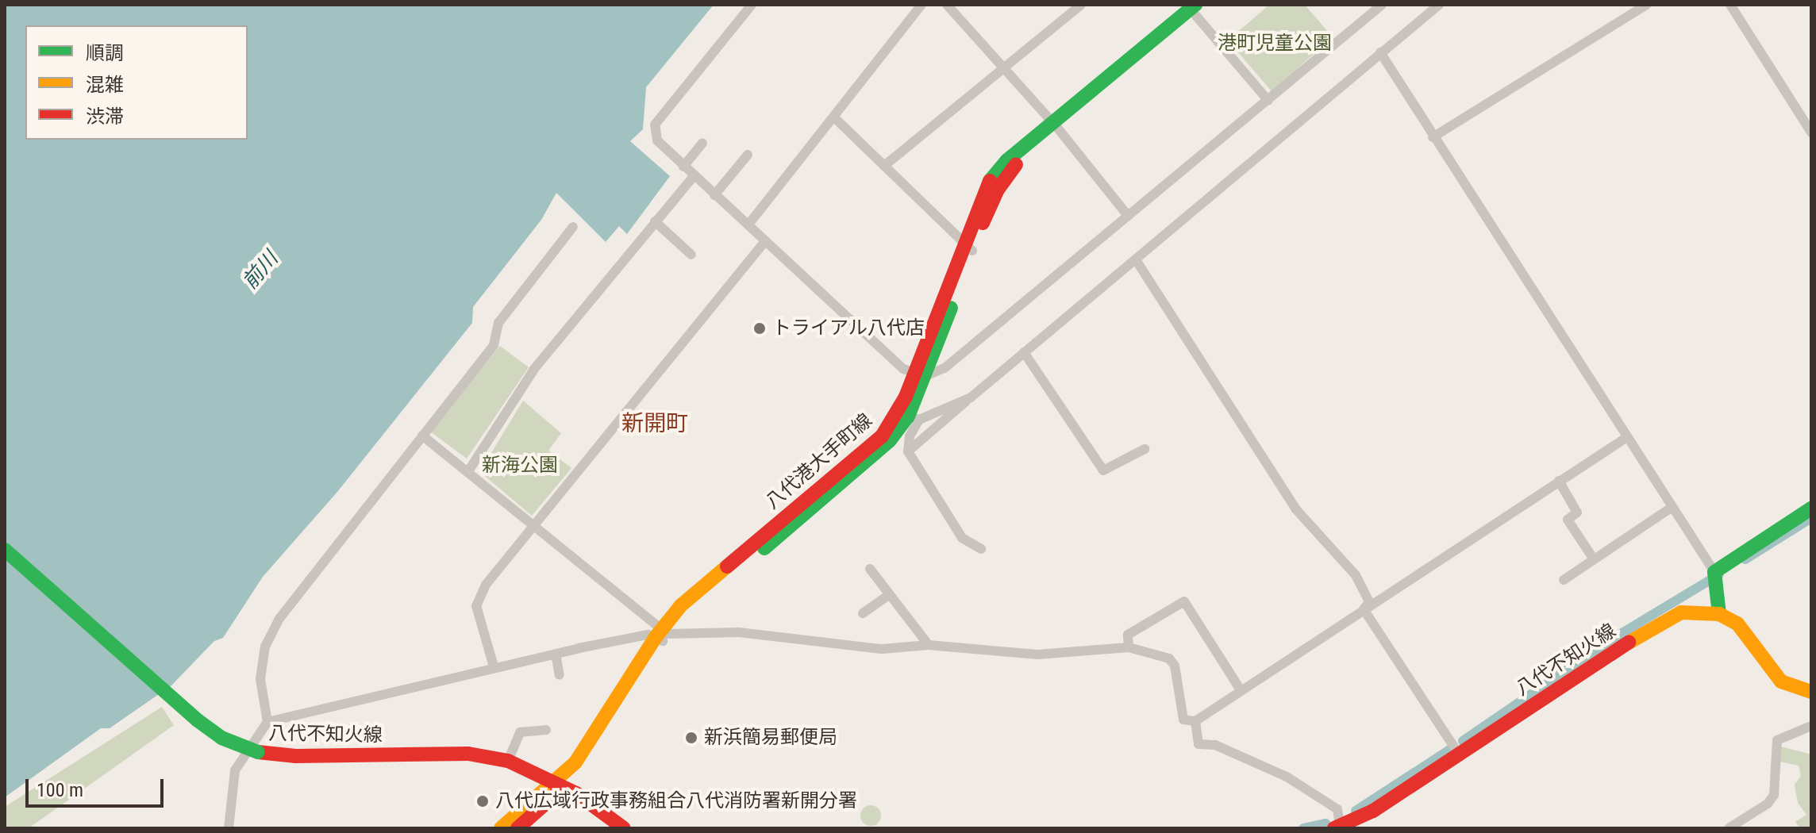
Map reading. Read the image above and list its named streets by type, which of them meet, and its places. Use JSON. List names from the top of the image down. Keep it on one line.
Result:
{"streets":{"main road":["八代港大手町線","八代不知火線"]},"crossings":[["八代港大手町線","八代不知火線"]],"districts":["新開町"],"water":["前川"],"parks":["港町児童公園","新海公園"],"places":["トライアル八代店","新浜簡易郵便局","八代広域行政事務組合八代消防署新開分署"],"legend":["順調","混雑","渋滞"],"scale_bar":"100 m"}
